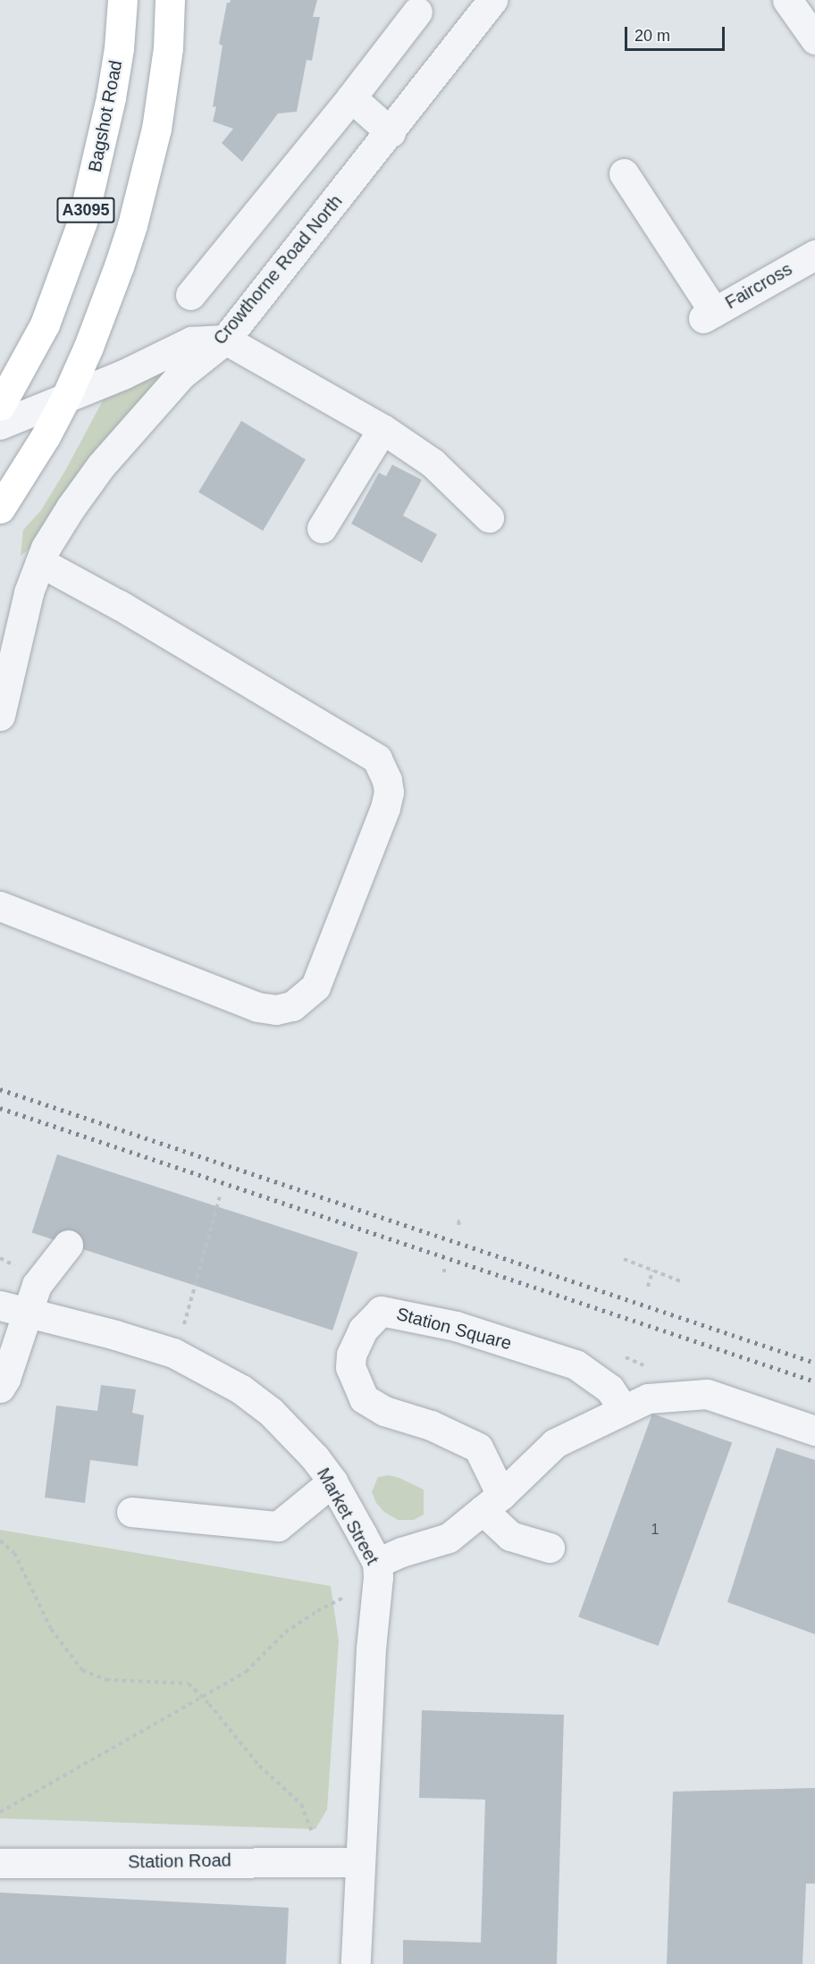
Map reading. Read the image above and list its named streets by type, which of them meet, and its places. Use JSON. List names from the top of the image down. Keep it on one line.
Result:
{"streets":{"main road":["Bagshot Road","A3095"],"street":["Crowthorne Road North","Faircross","Station Square","Market Street","Station Road"]},"crossings":[["Market Street","Station Road"]],"house_numbers":["1"],"scale_bar":"20 m"}
